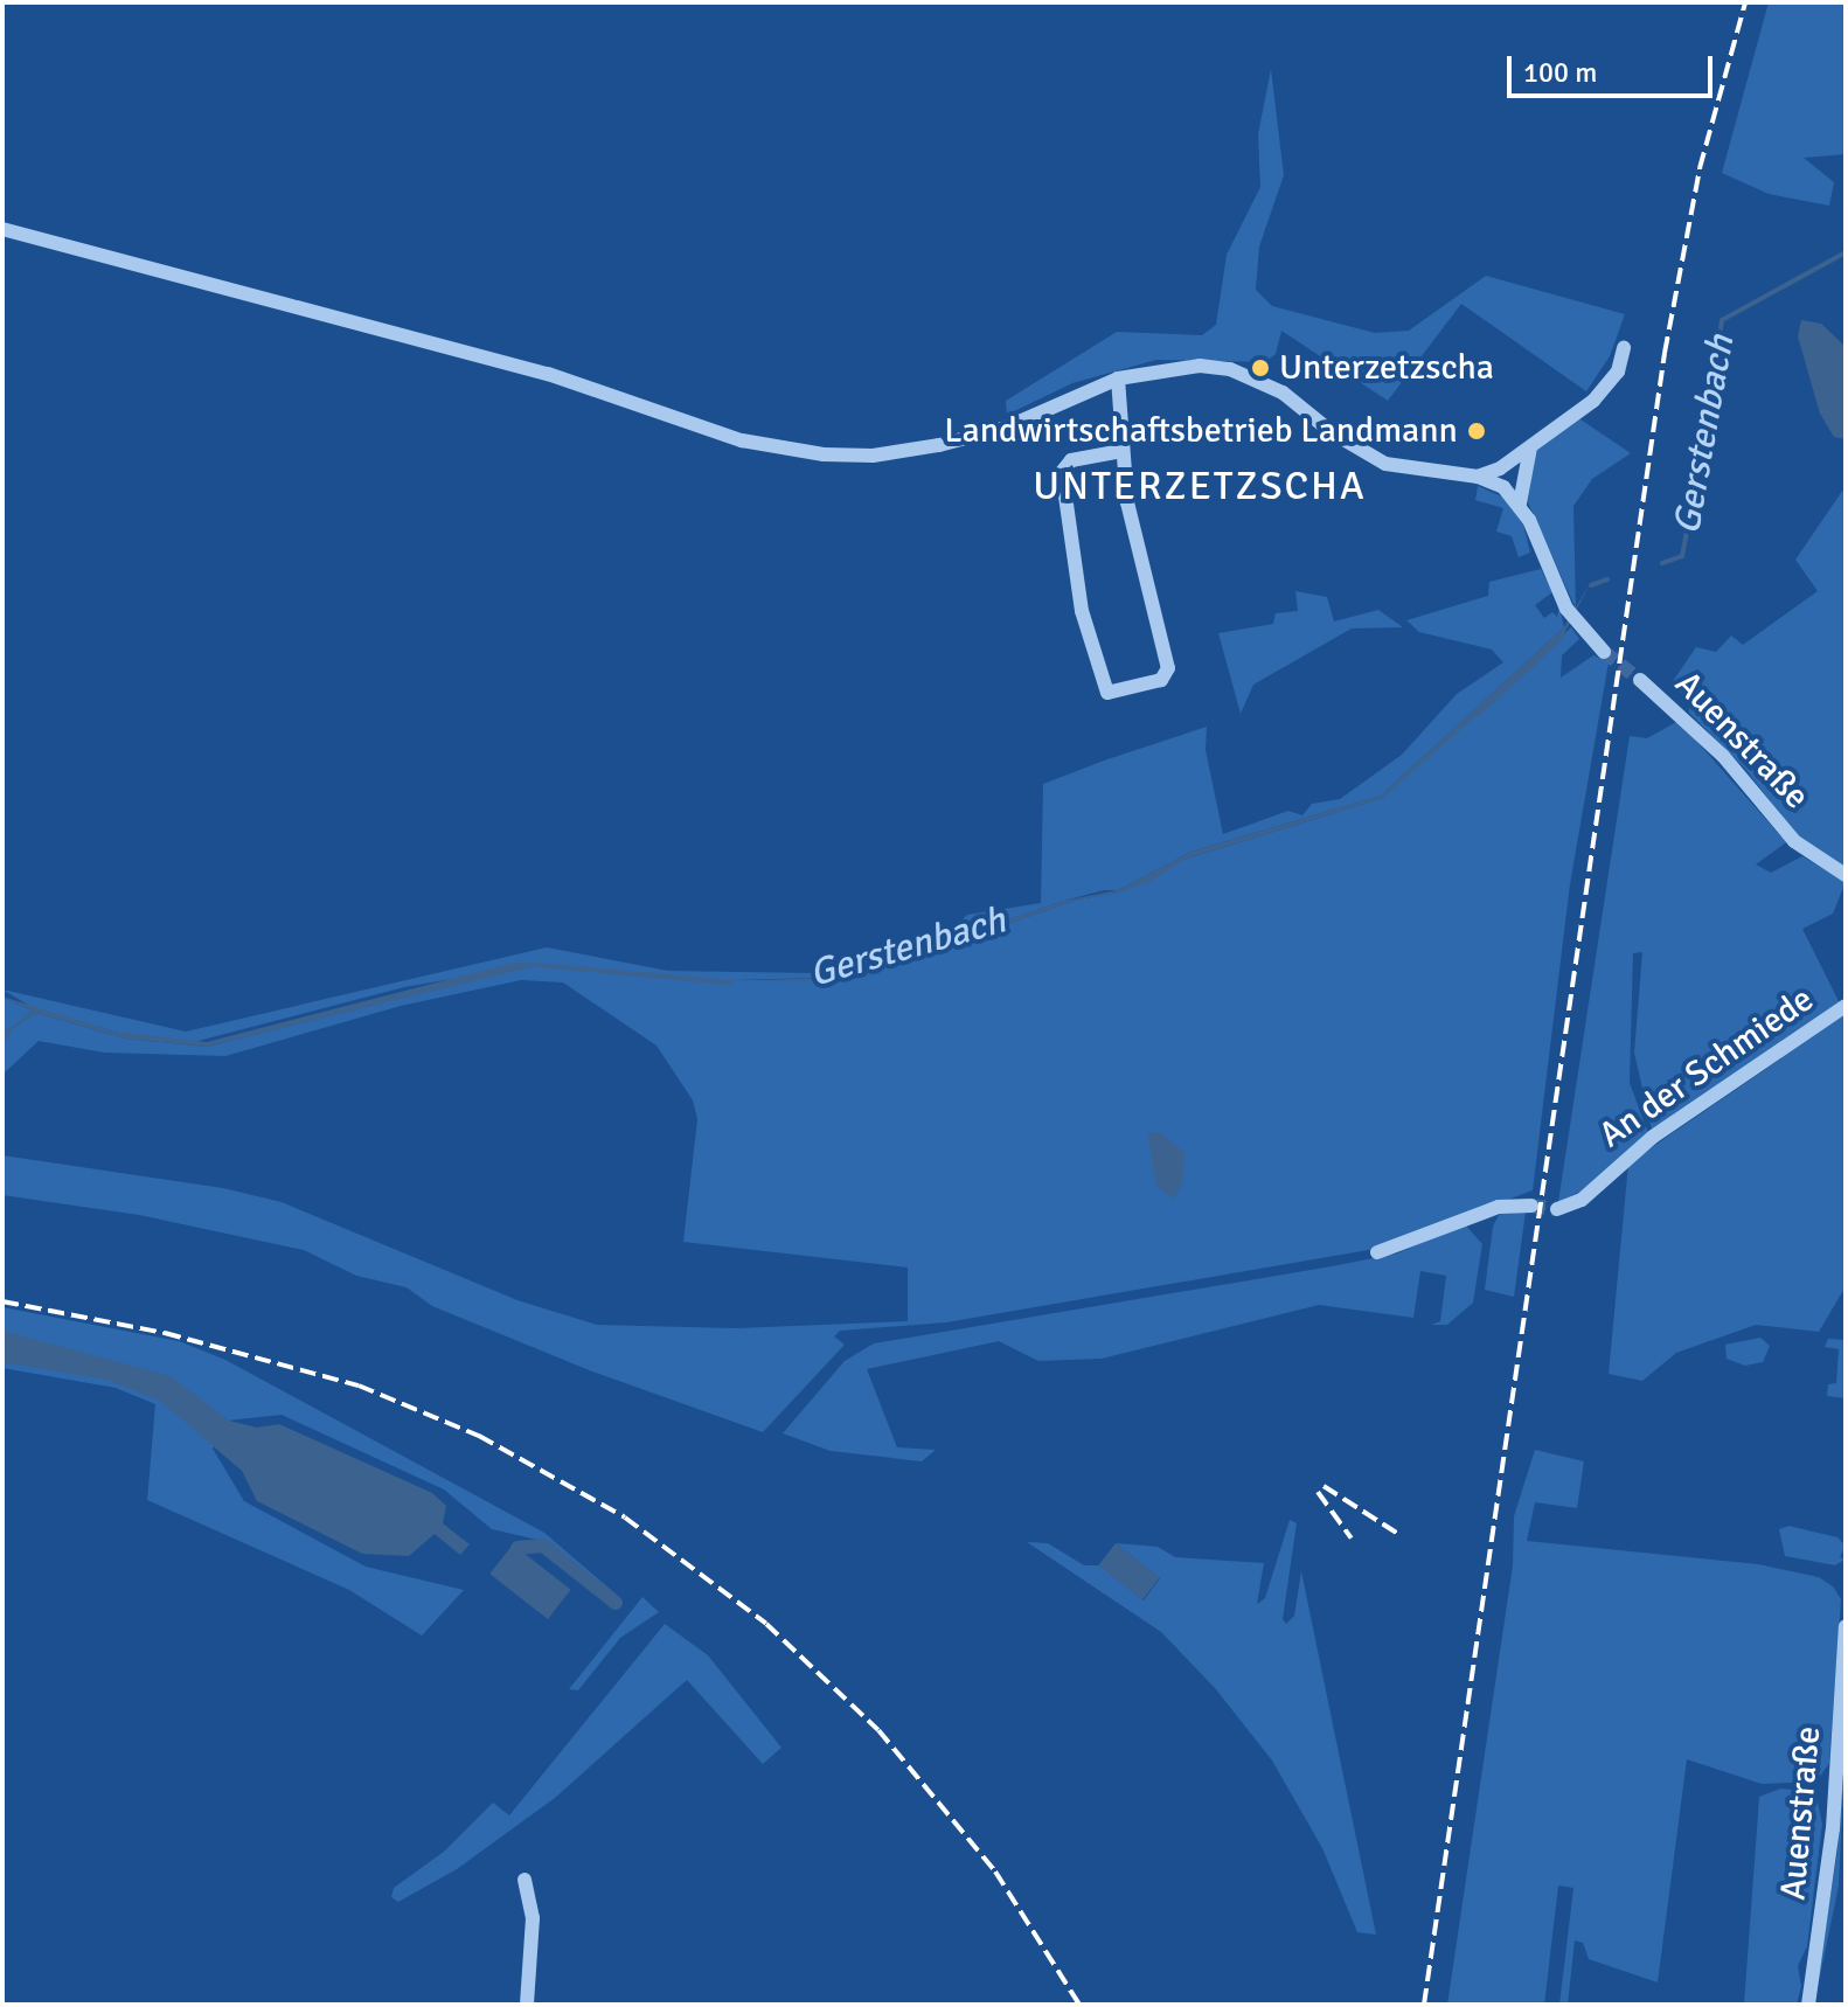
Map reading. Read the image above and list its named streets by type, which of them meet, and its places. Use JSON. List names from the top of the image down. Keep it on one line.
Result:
{"streets":{"street":["Auenstraße","An der Schmiede"]},"districts":["UNTERZETZSCHA"],"water":["Gerstenbach"],"places":["Unterzetzscha","Landwirtschaftsbetrieb Landmann"],"scale_bar":"100 m"}
